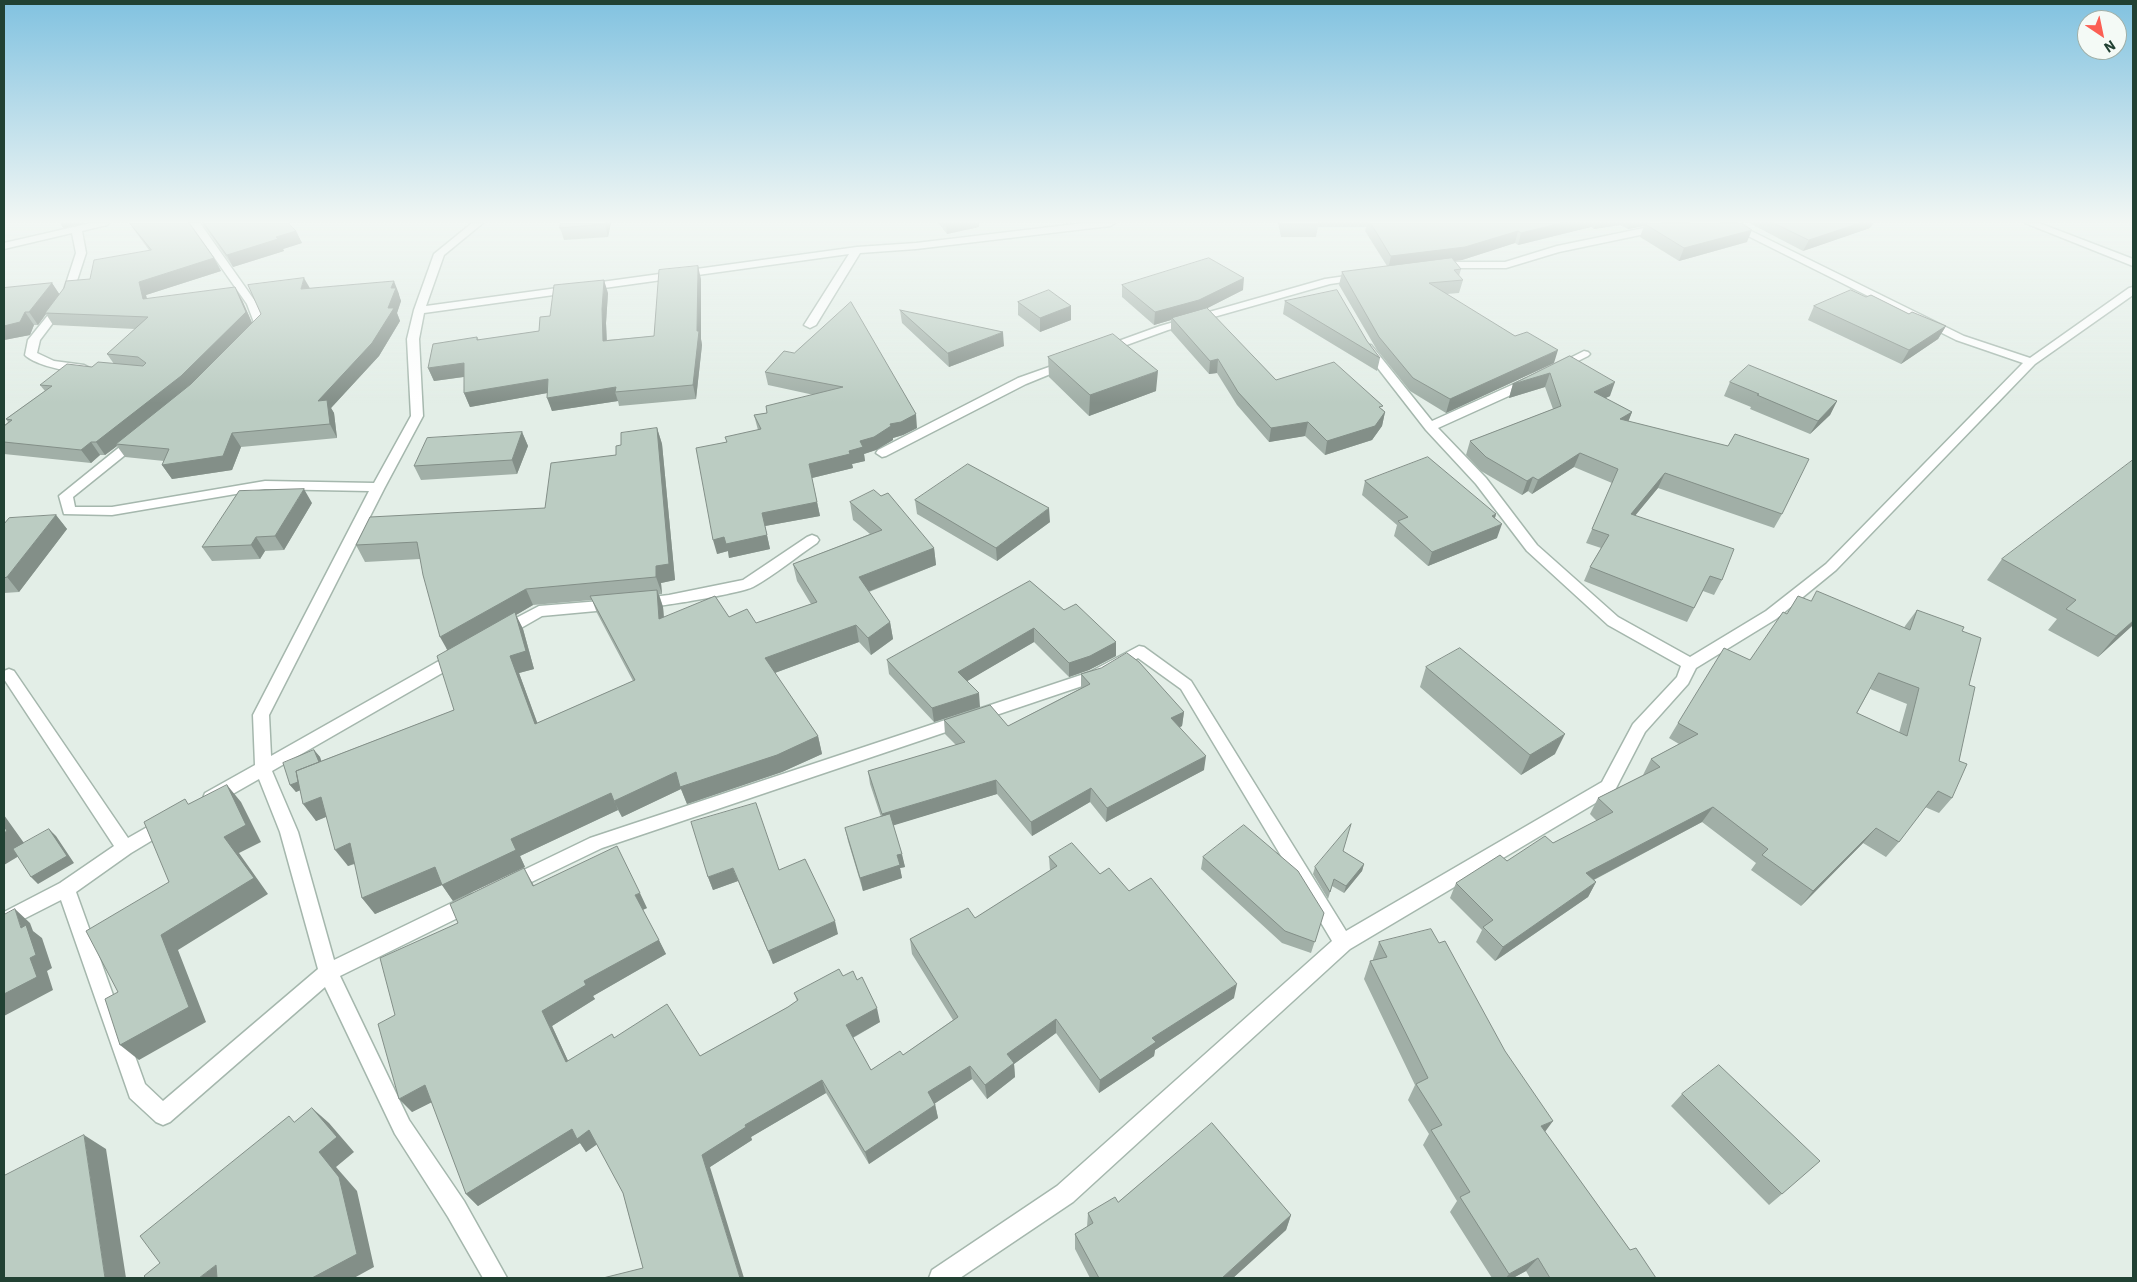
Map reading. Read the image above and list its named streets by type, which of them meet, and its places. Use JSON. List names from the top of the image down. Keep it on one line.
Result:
{"north":"bottom right"}
